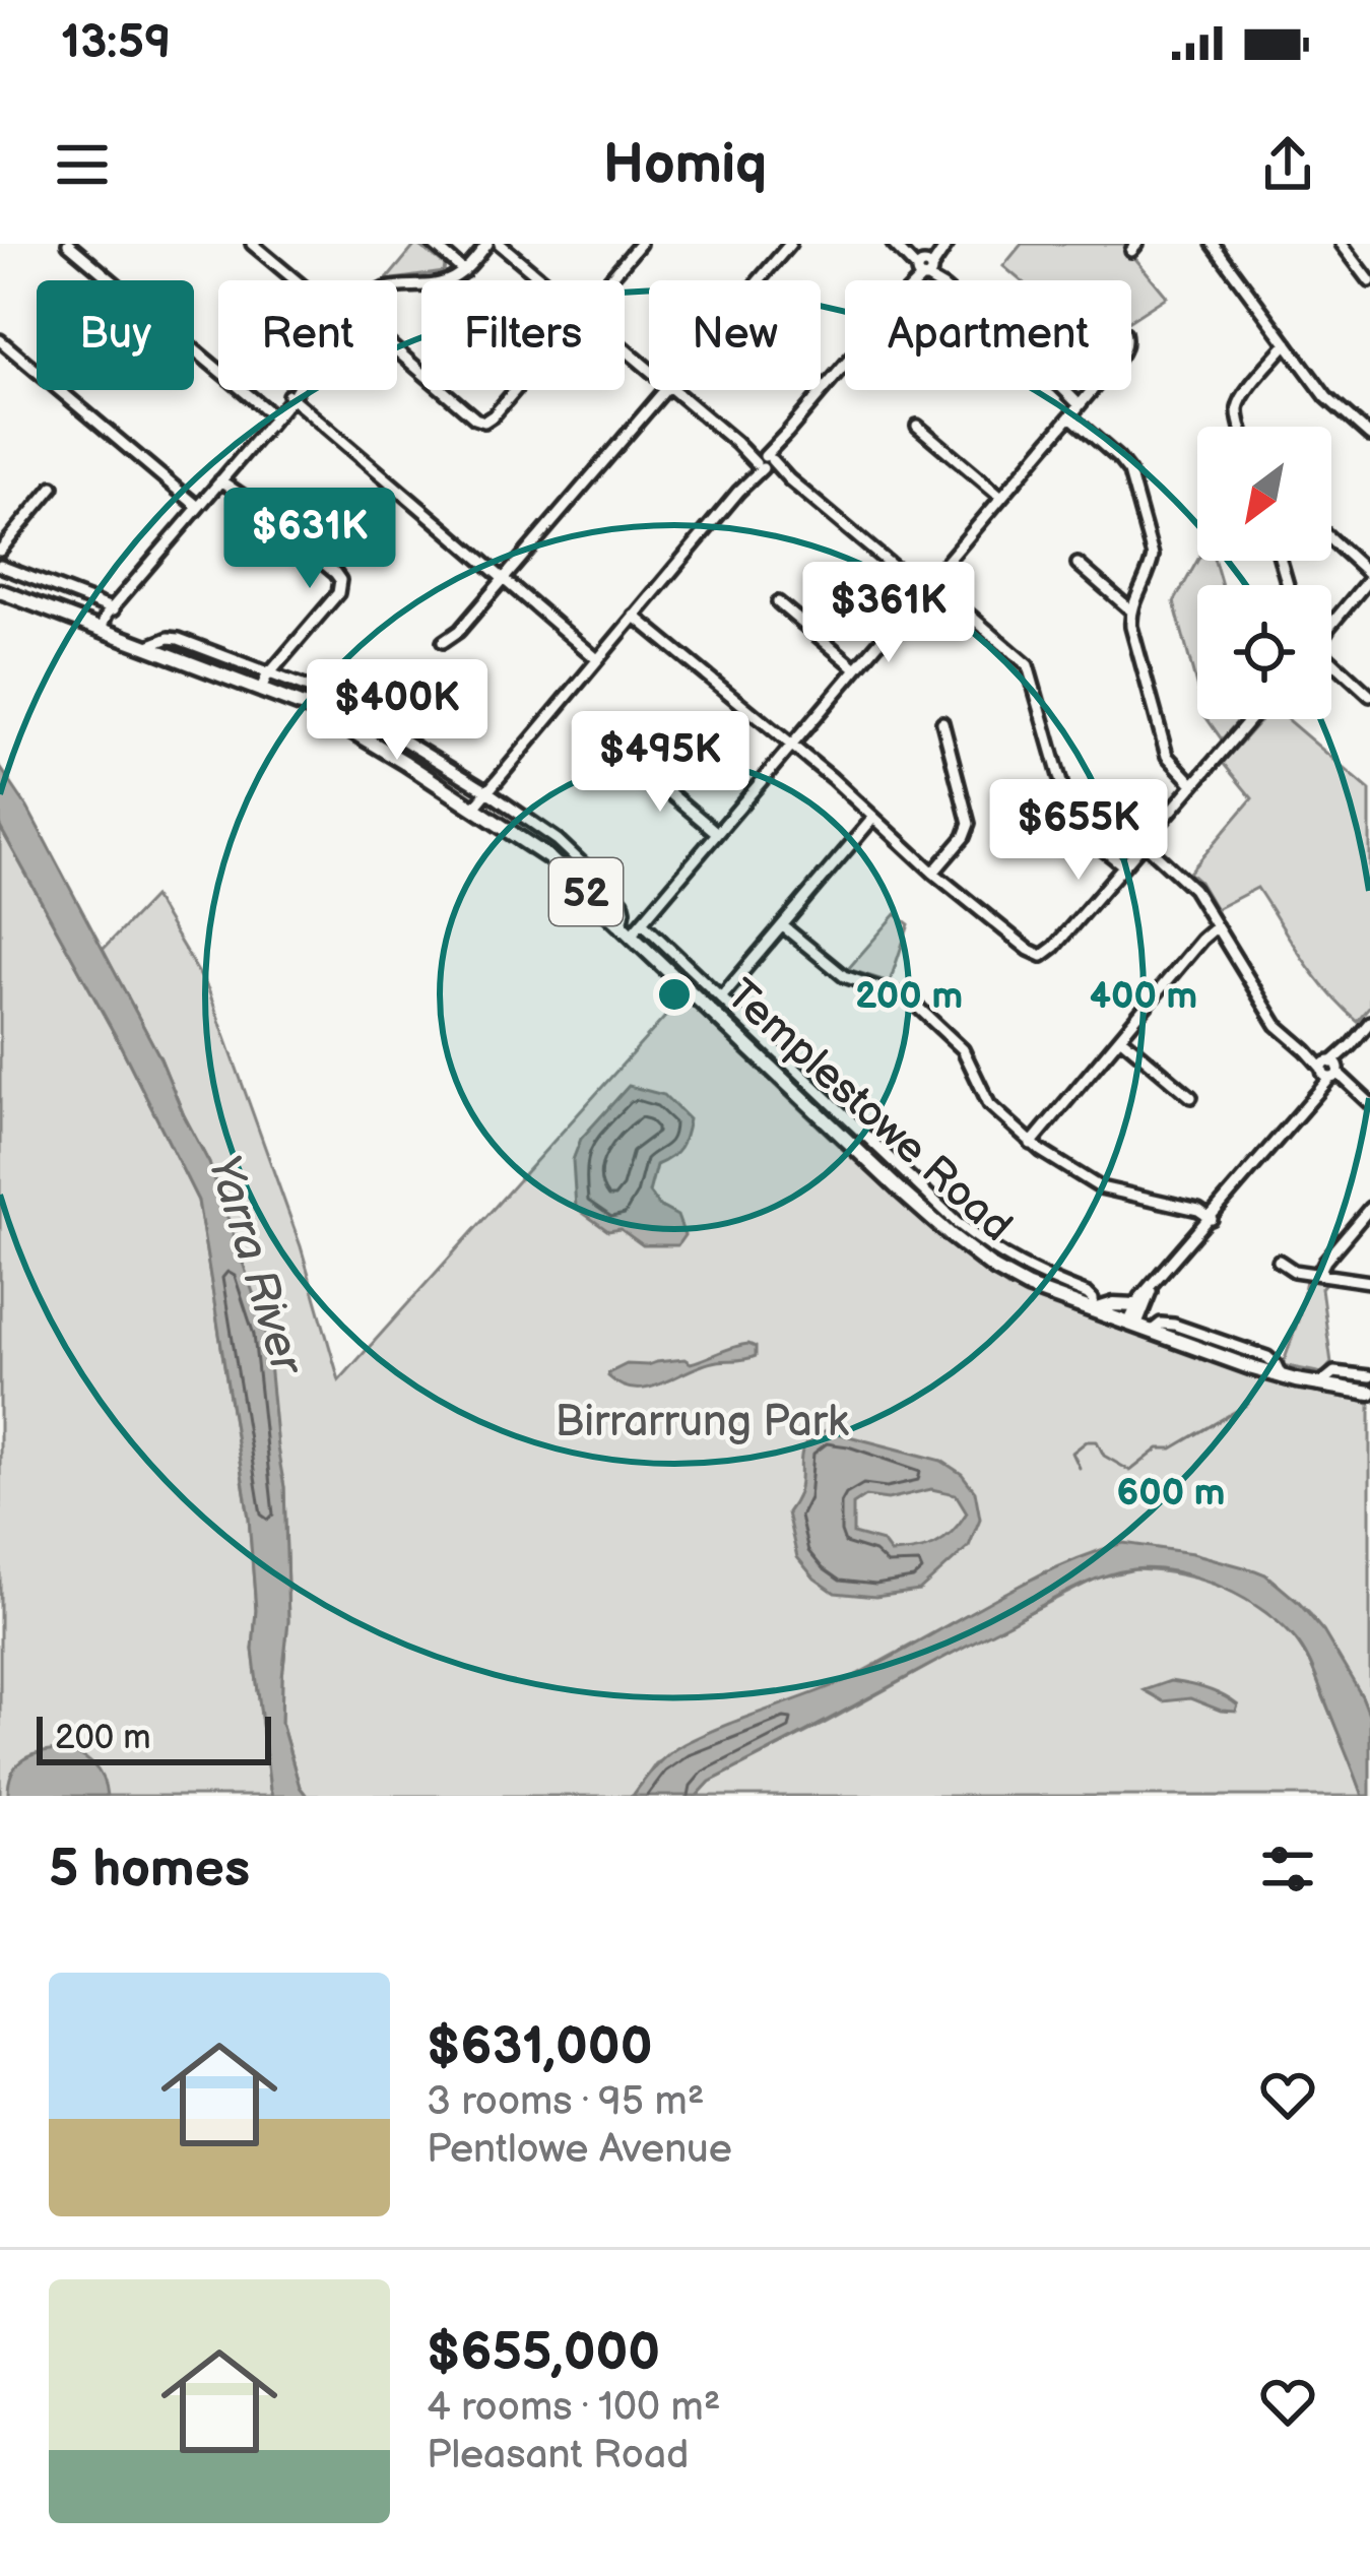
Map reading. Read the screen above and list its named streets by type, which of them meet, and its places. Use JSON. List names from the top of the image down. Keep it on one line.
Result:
{"streets":{"main road":["52","Templestowe Road"]},"water":["Yarra River"],"parks":["Birrarrung Park"],"scale_bar":"200 m","north":"bottom left","page":{"status":"13:59","header":"Homiq","chip":["Buy","Rent","Filters","New","Apartment"],"price":["$631K","$361K","$400K","$495K","$655K"],"scale":"200 m","heading":"5 homes","list":[{"name":"$631,000","note":"3 rooms · 95 m² · Pentlowe Avenue"},{"name":"$655,000","note":"4 rooms · 100 m² · Pleasant Road"}]},"rings":["200 m","400 m","600 m"]}
